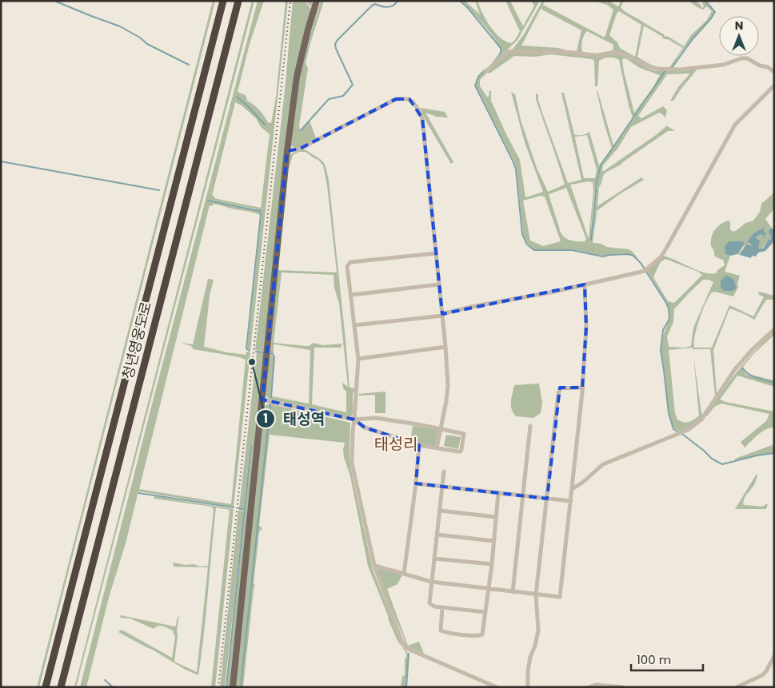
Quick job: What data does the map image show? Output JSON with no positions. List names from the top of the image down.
{
  "streets": {
    "highway": ["청년영웅도로"]
  },
  "districts": ["태성리"],
  "places": ["태성역"],
  "scale_bar": "100 m",
  "north": "top"
}
